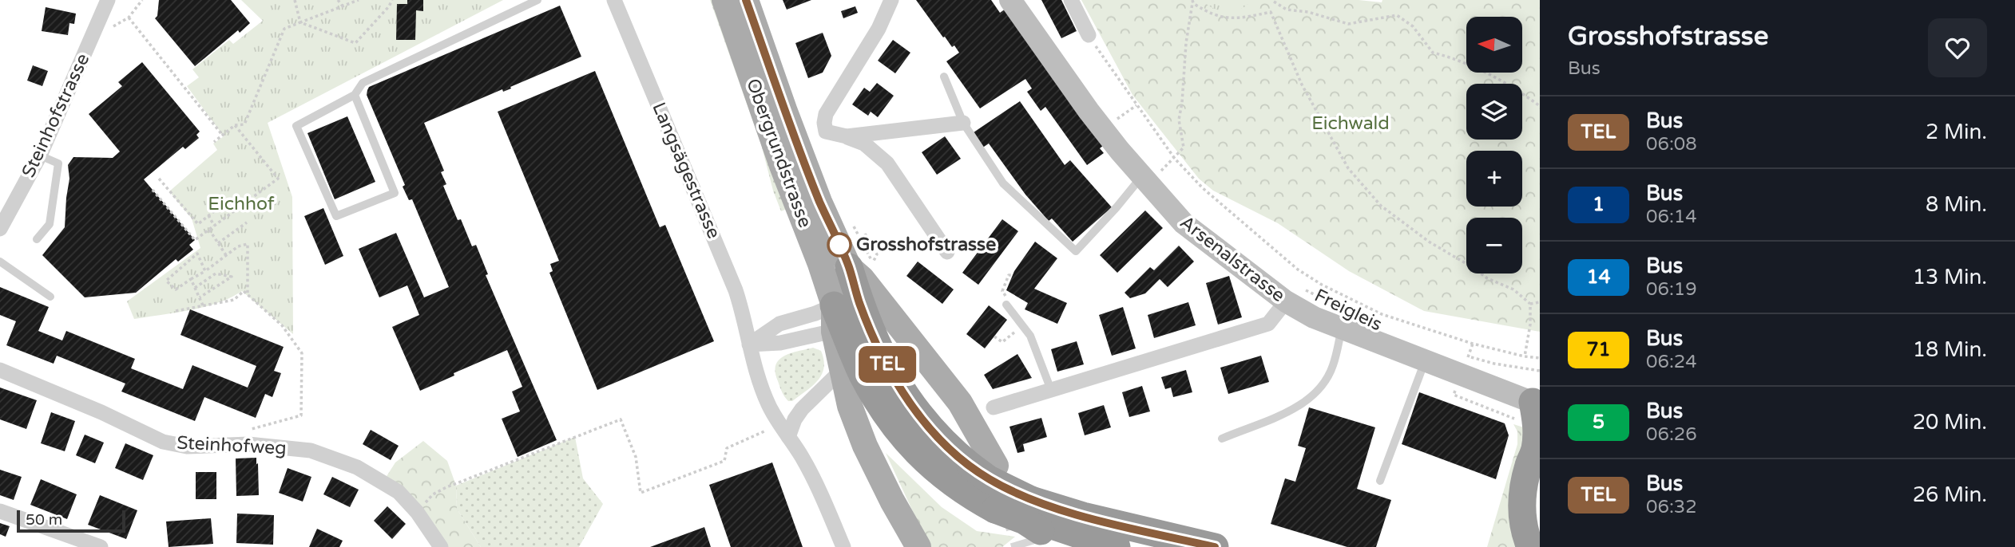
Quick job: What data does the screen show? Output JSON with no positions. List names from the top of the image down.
{
  "streets": {
    "main road": ["Obergrundstrasse"],
    "street": [
      "Steinhofstrasse",
      "Langsägestrasse",
      "Arsenalstrasse",
      "Steinhofweg"
    ],
    "path": ["Freigleis"]
  },
  "crossings": [
    ["Arsenalstrasse", "Freigleis"]
  ],
  "parks": ["Eichwald", "Eichhof"],
  "places": ["Grosshofstrasse"],
  "lines": ["bus line TEL"],
  "scale_bar": "50 m",
  "north": "left",
  "page": {
    "on_map": "TEL",
    "heading": ["Grosshofstrasse", "Bus"],
    "map_buttons": ["+", "−"],
    "list": [
      {
        "mark": "TEL",
        "name": "Bus",
        "note": "06:08",
        "value": "2 Min."
      },
      {
        "mark": "1",
        "name": "Bus",
        "note": "06:14",
        "value": "8 Min."
      },
      {
        "mark": "14",
        "name": "Bus",
        "note": "06:19",
        "value": "13 Min."
      },
      {
        "mark": "71",
        "name": "Bus",
        "note": "06:24",
        "value": "18 Min."
      },
      {
        "mark": "5",
        "name": "Bus",
        "note": "06:26",
        "value": "20 Min."
      },
      {
        "mark": "TEL",
        "name": "Bus",
        "note": "06:32",
        "value": "26 Min."
      }
    ],
    "scale": "50 m"
  }
}
